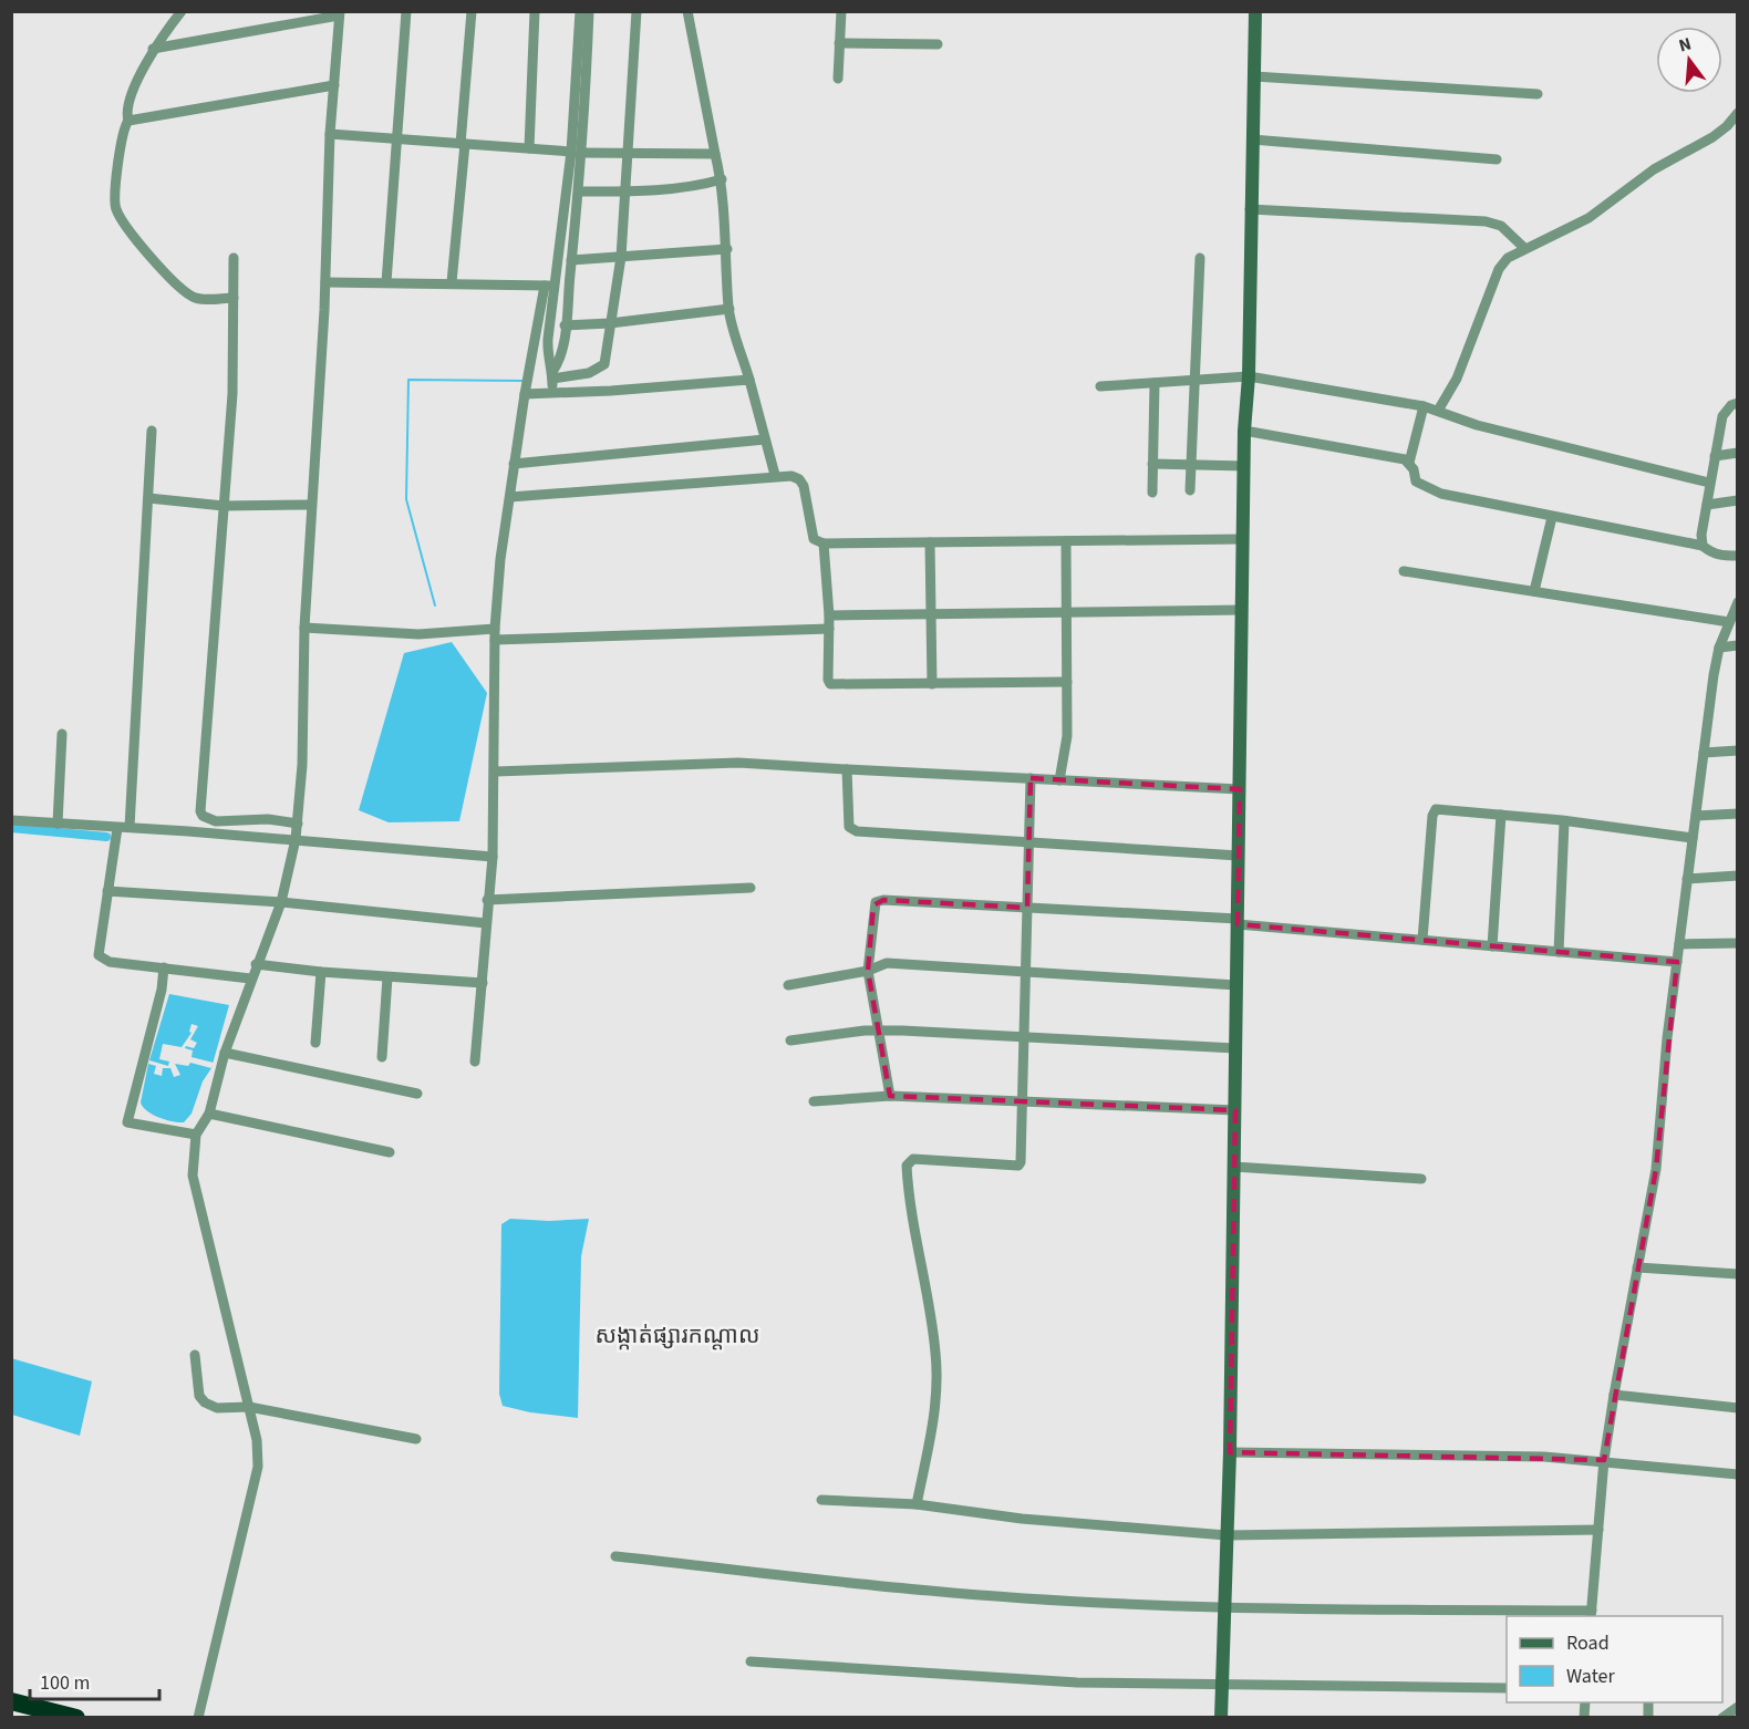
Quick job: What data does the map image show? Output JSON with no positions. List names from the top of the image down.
{
  "districts": ["សង្កាត់ផ្សារកណ្ដាល"],
  "legend": ["Road", "Water"],
  "scale_bar": "100 m",
  "north": "top"
}
